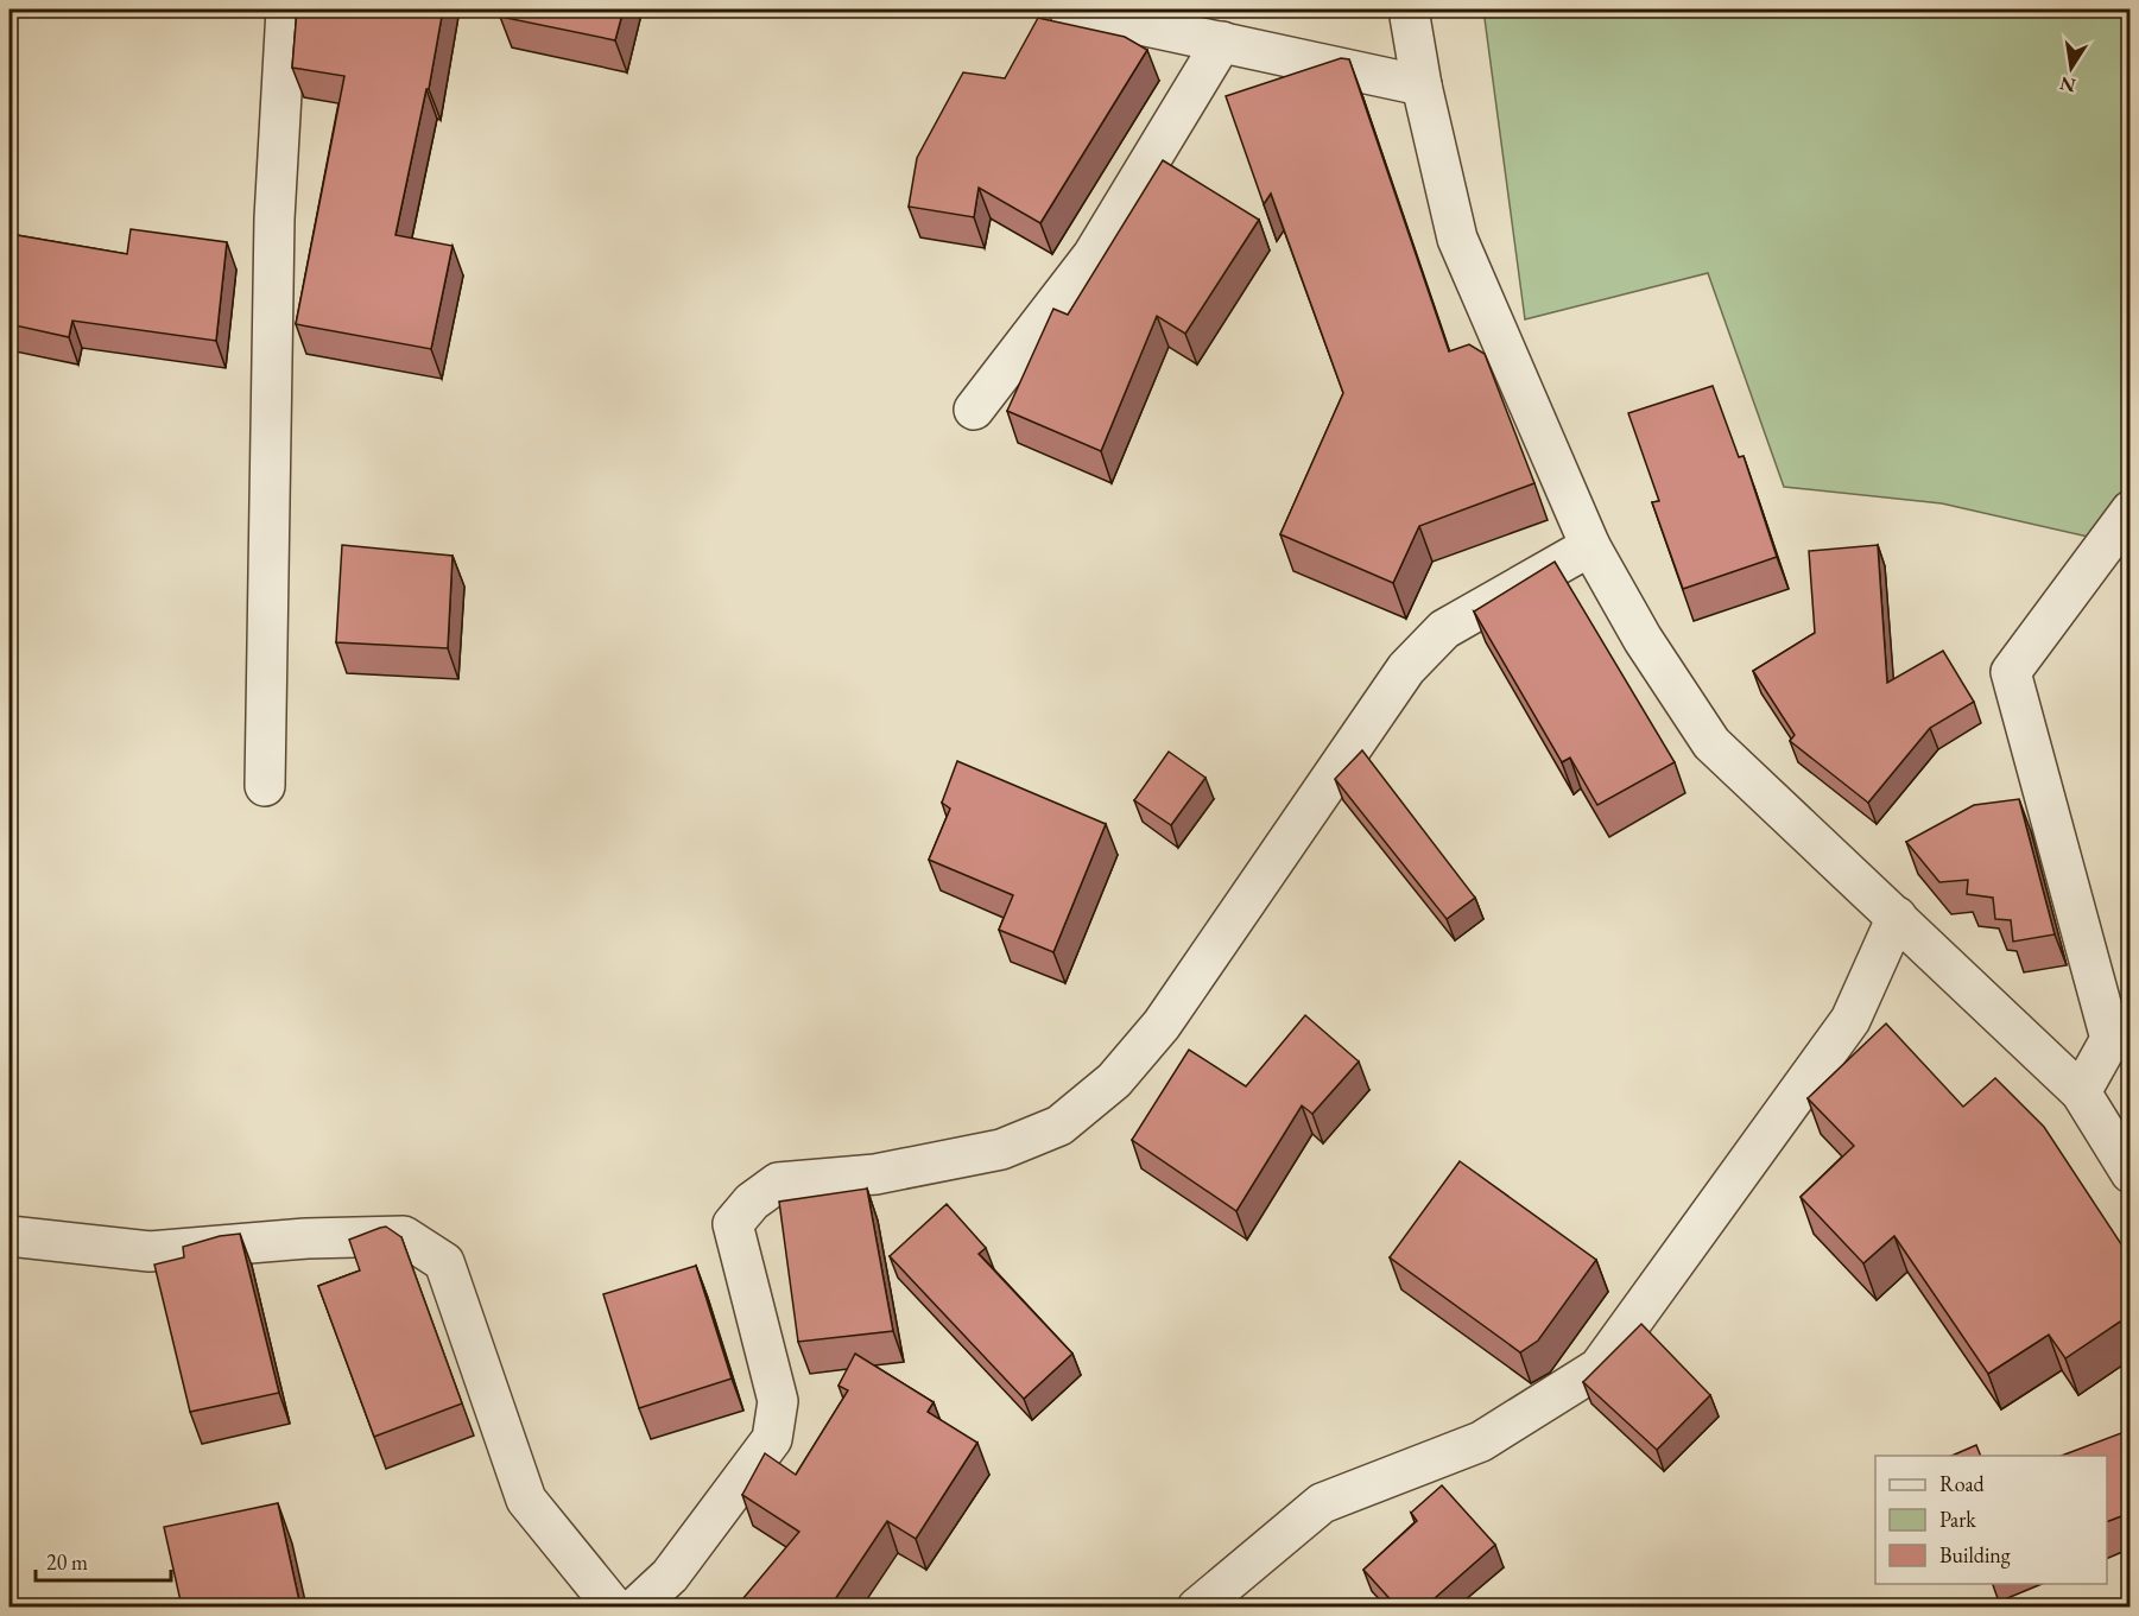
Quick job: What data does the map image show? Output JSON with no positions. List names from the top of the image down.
{
  "legend": ["Road", "Park", "Building"],
  "scale_bar": "20 m",
  "north": "bottom"
}
